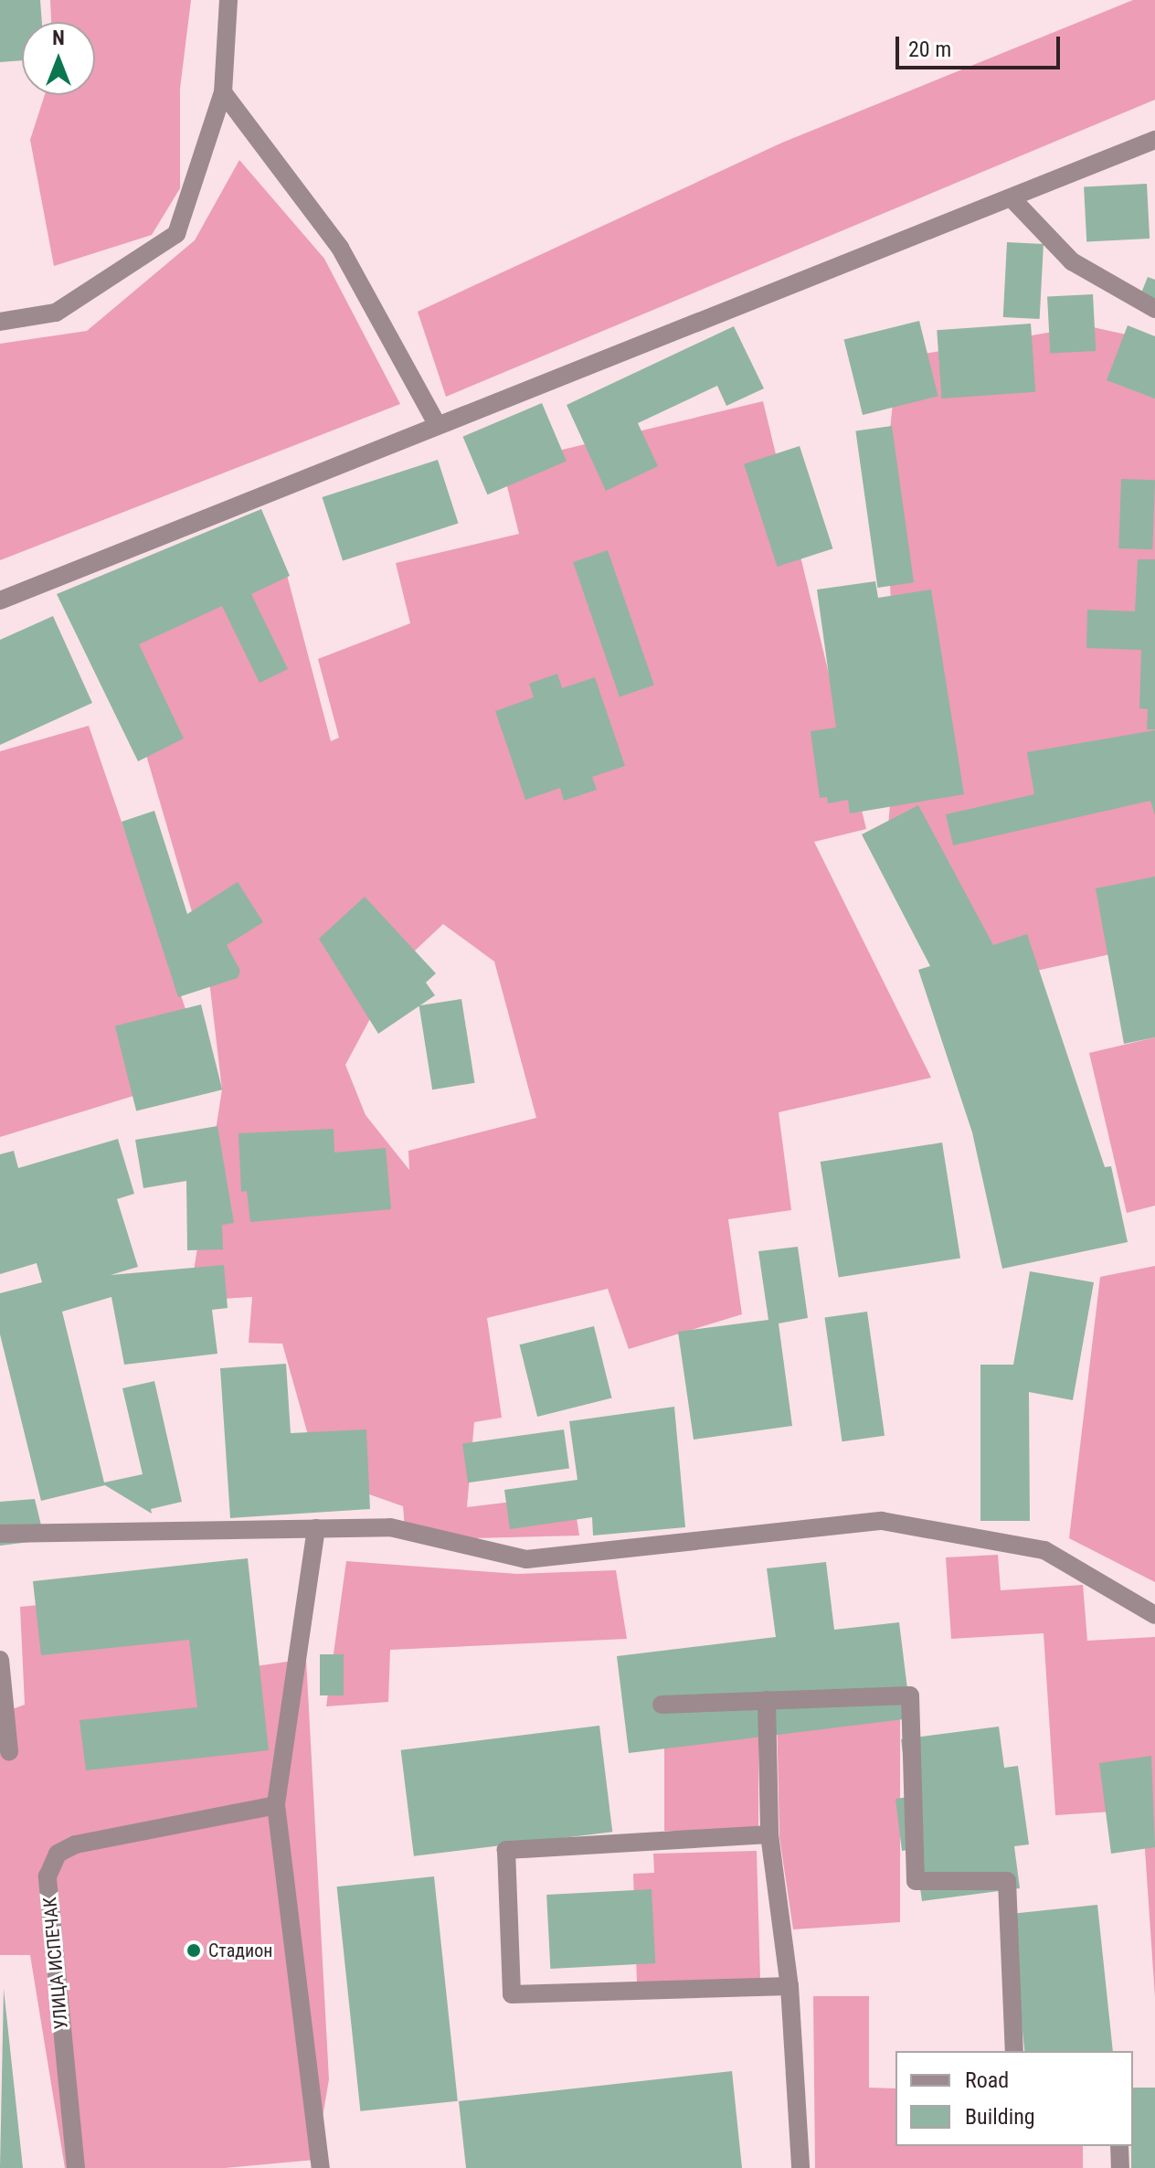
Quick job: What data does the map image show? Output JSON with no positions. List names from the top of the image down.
{
  "streets": {
    "street": ["УЛИЦА ИСПЕЧАК"]
  },
  "places": ["Стадион"],
  "legend": ["Road", "Building"],
  "scale_bar": "20 m",
  "north": "top"
}
